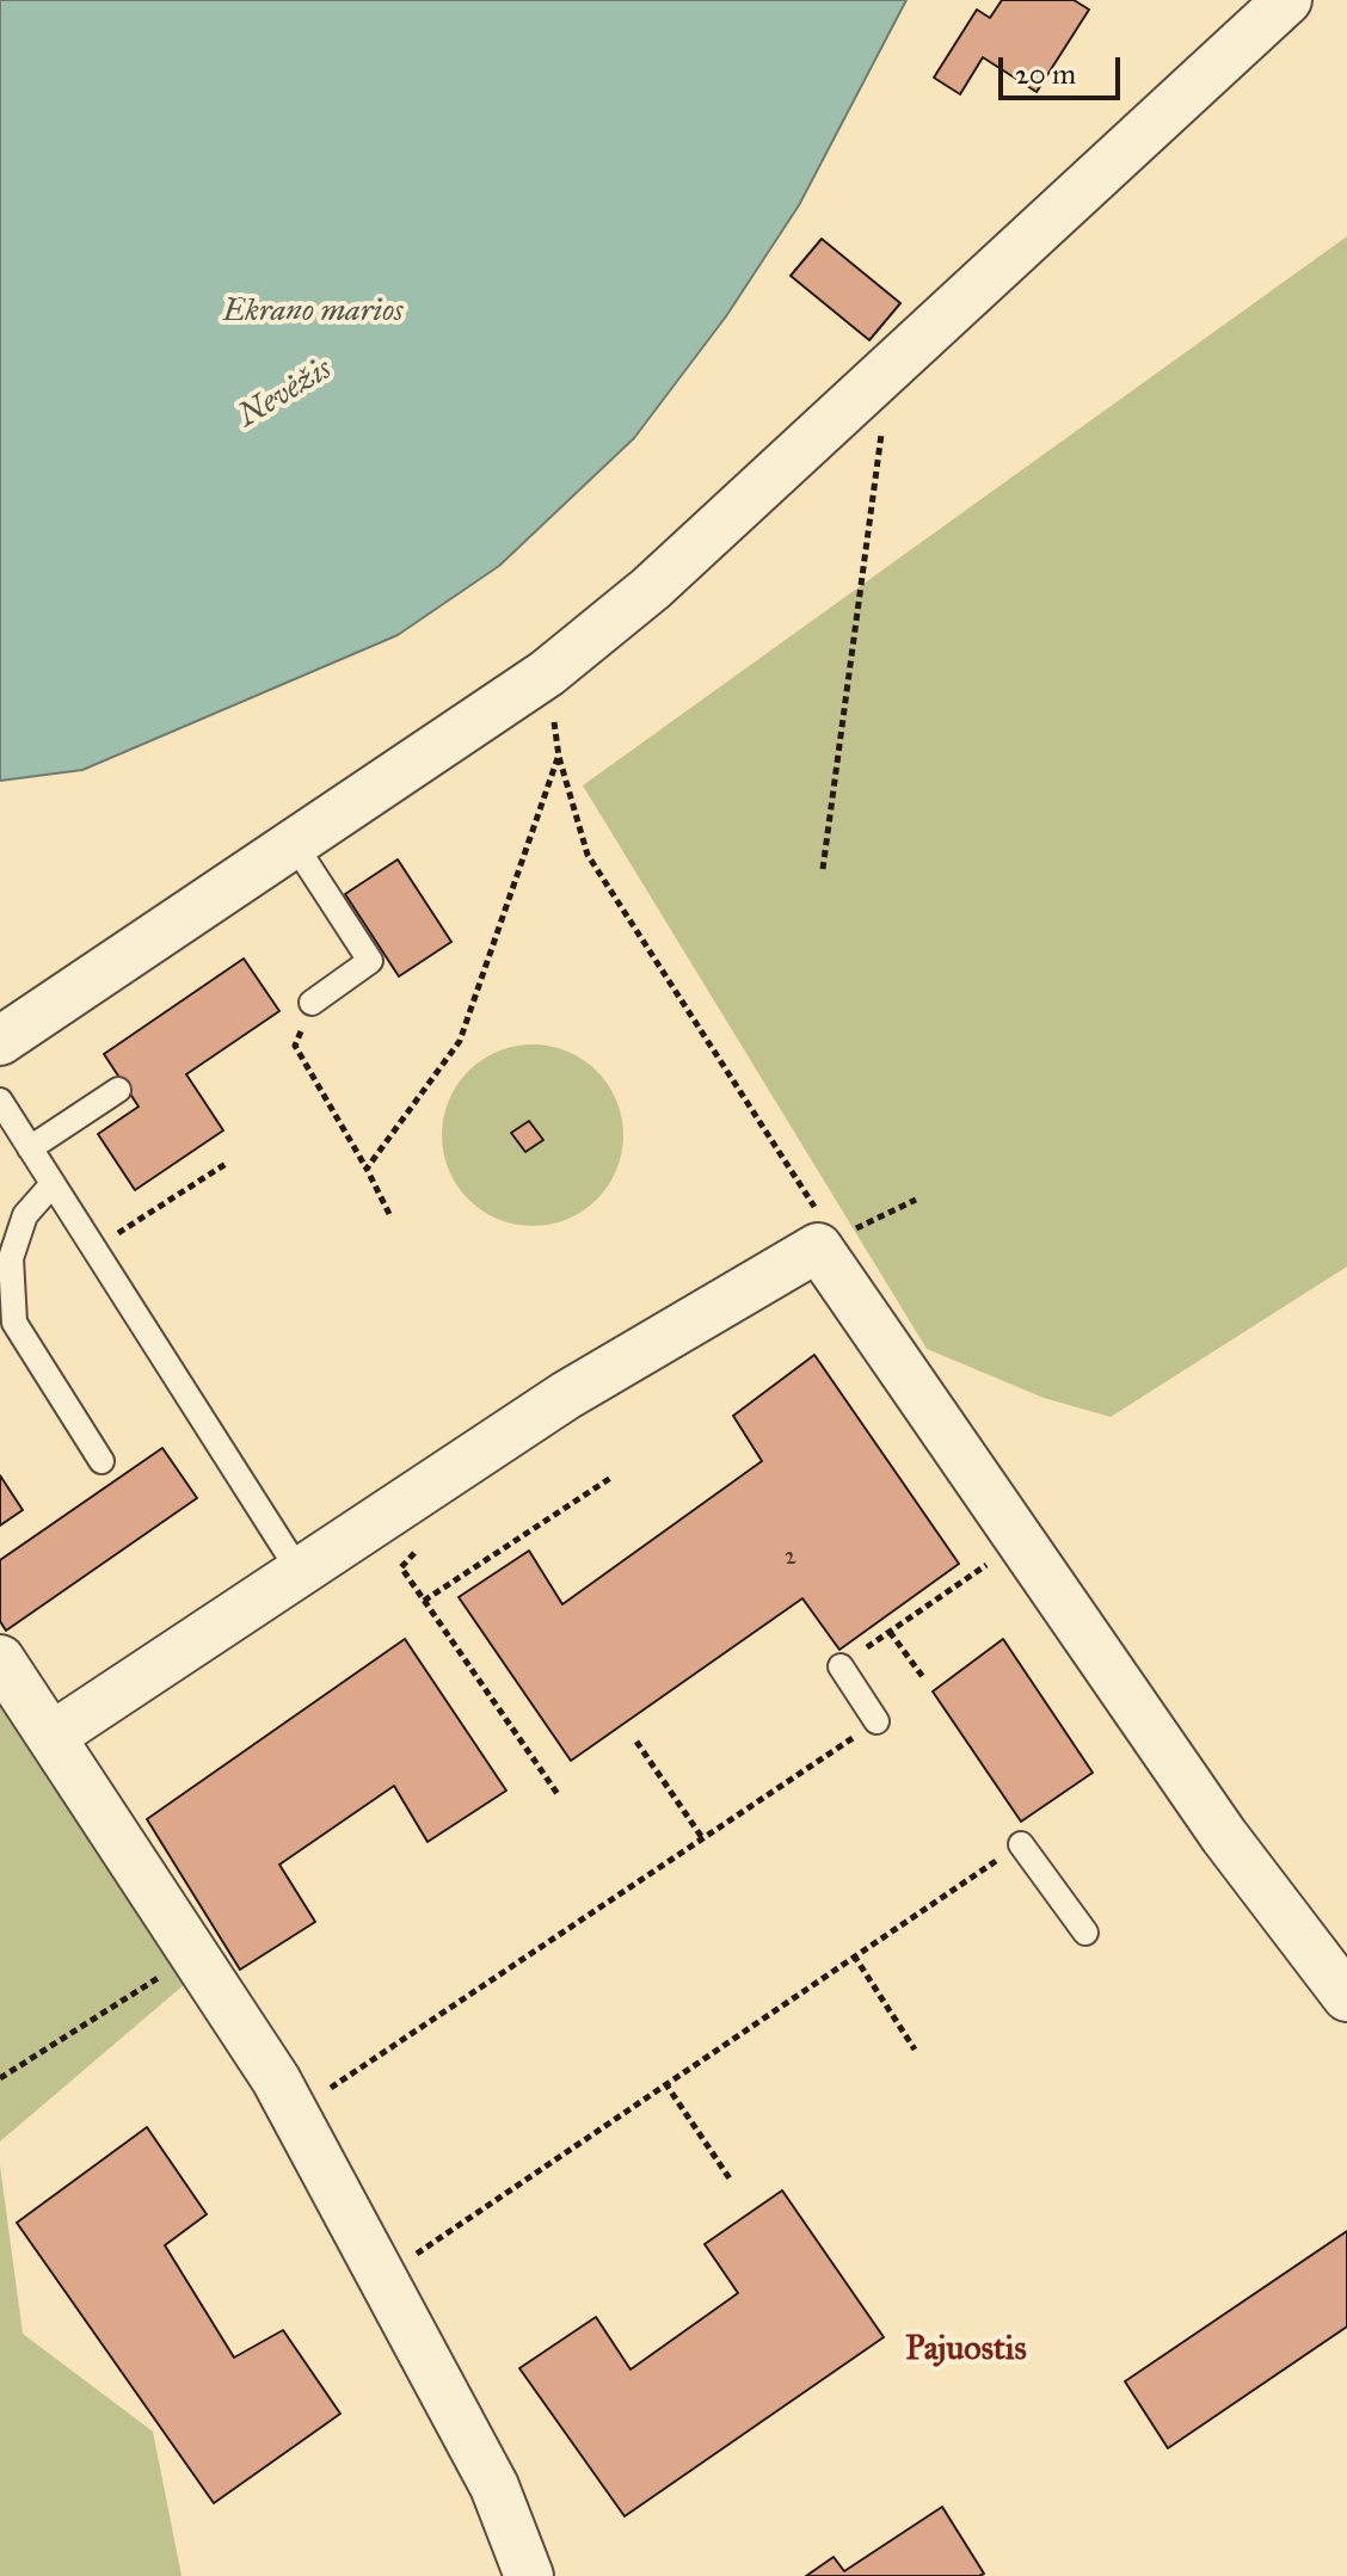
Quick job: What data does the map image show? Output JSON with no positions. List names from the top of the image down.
{
  "districts": ["Pajuostis"],
  "water": ["Ekrano marios", "Nevėžis"],
  "house_numbers": ["2"],
  "scale_bar": "20 m"
}
